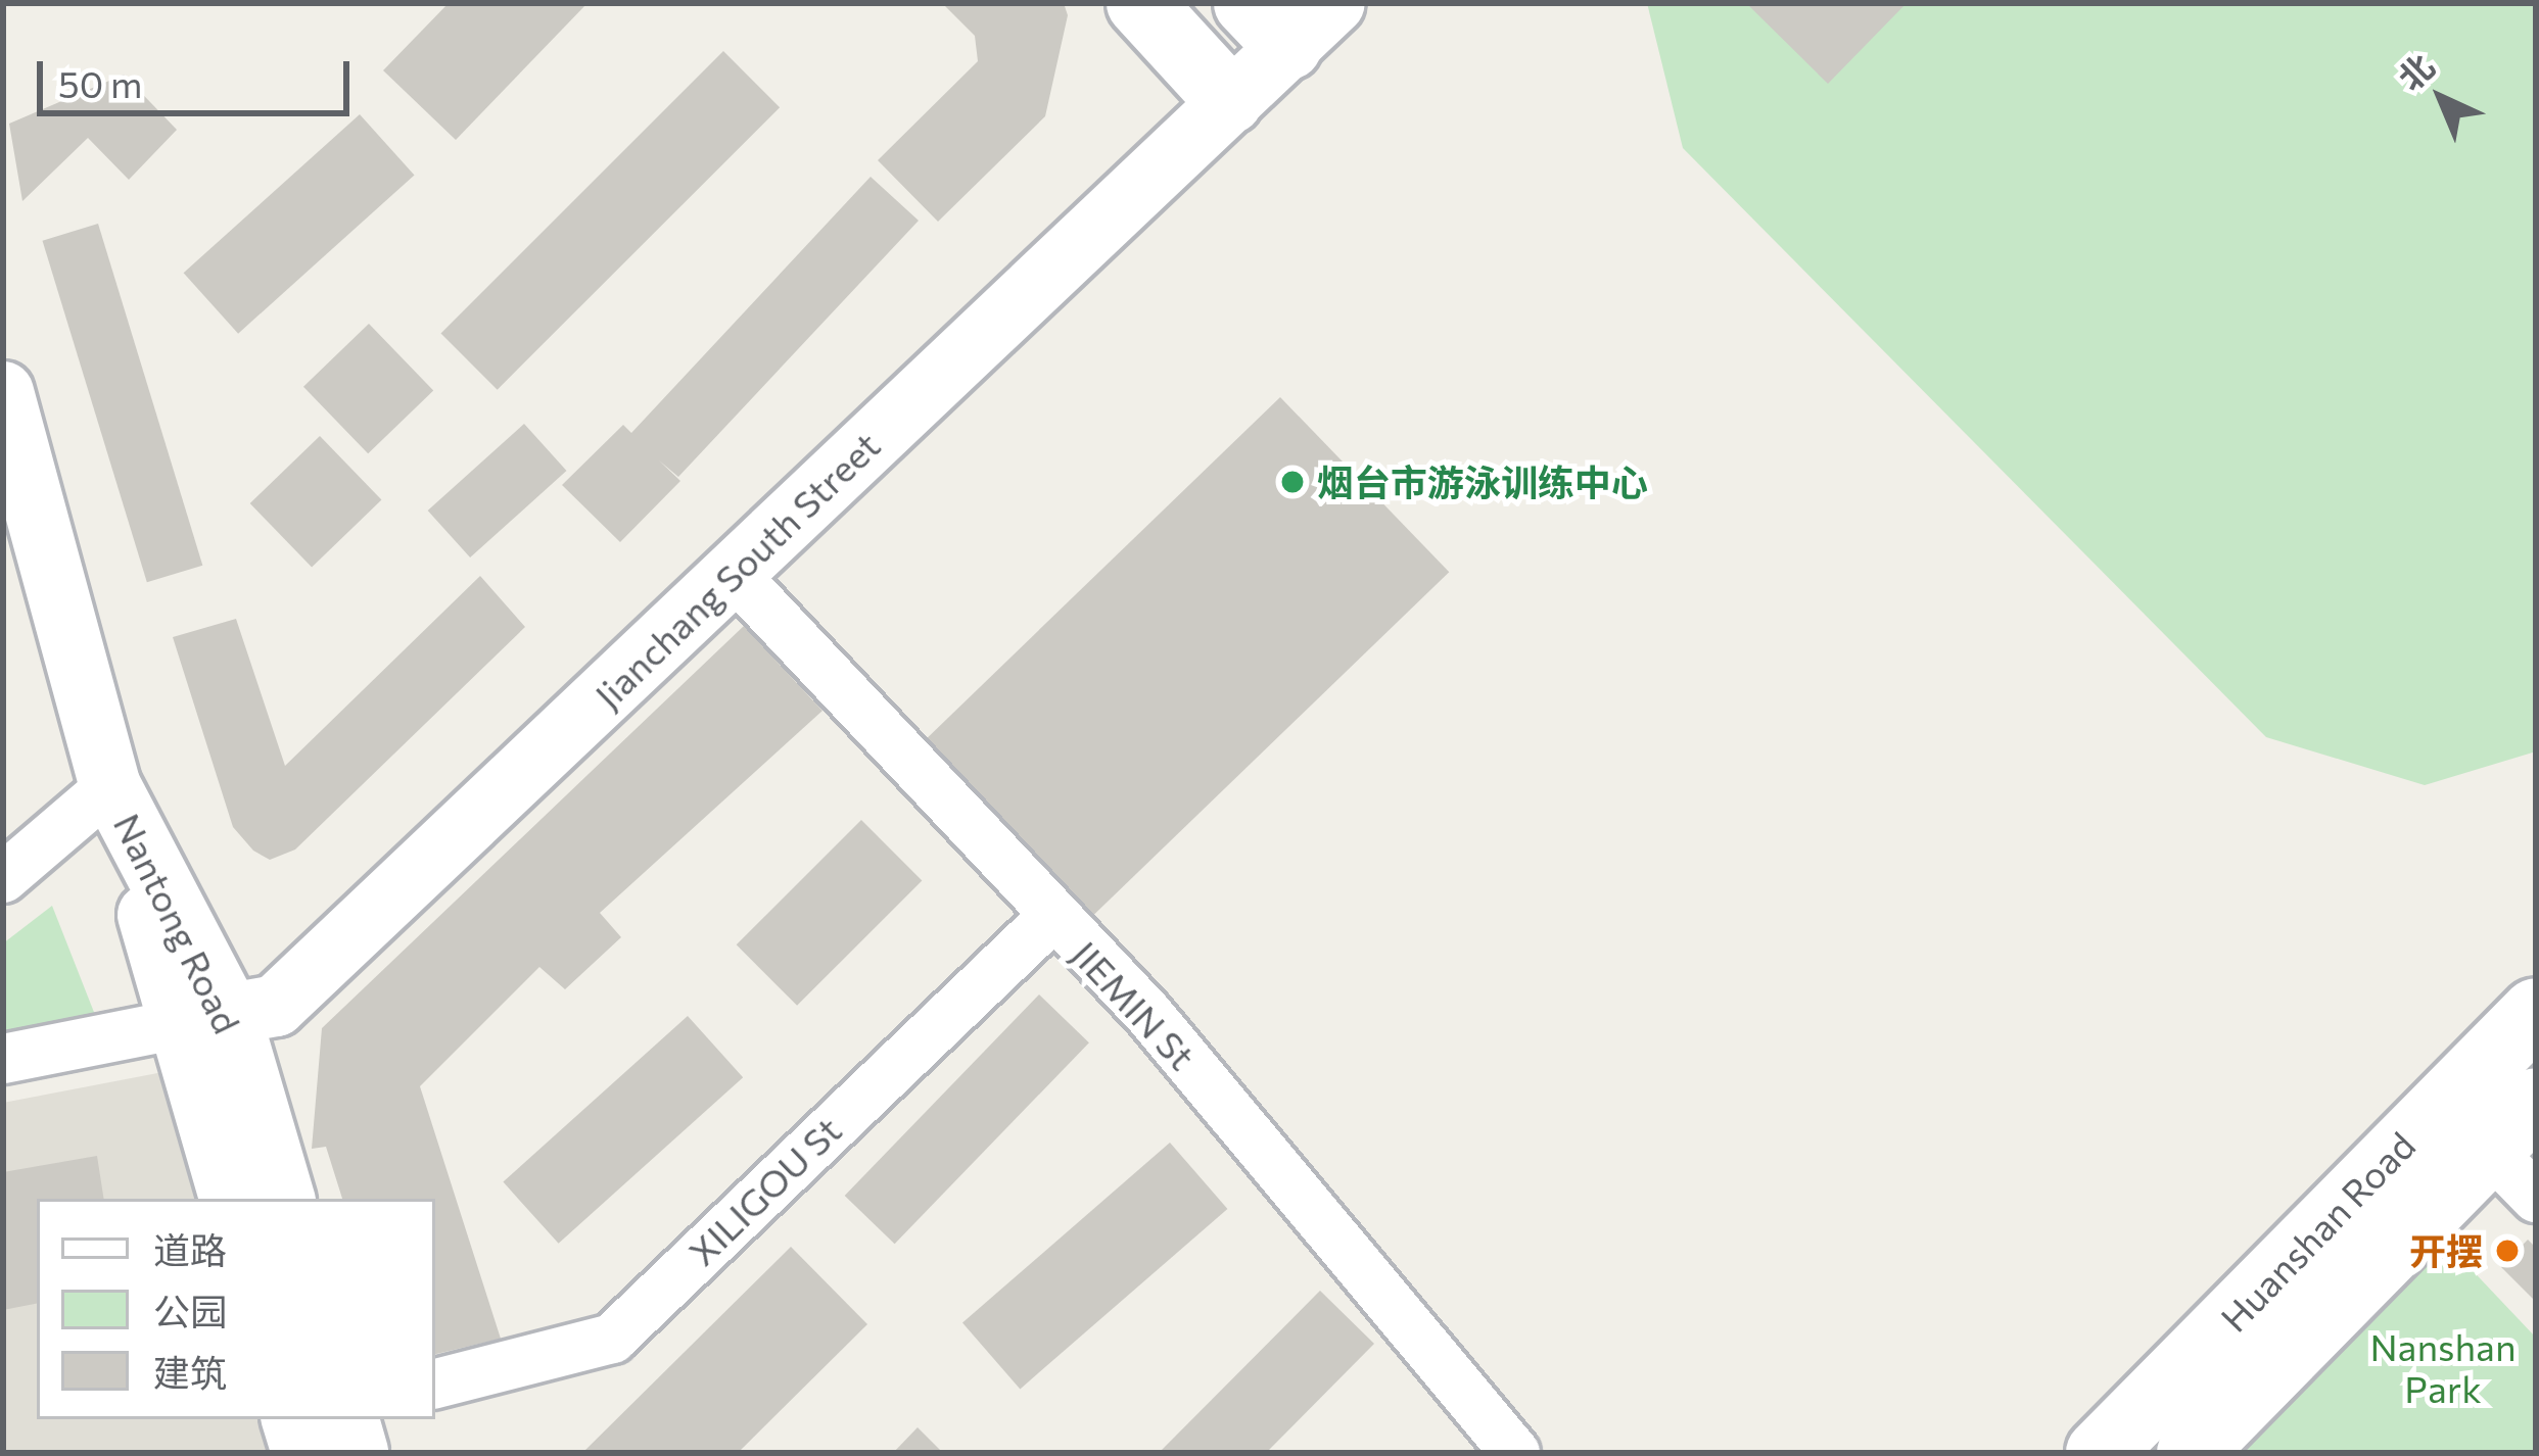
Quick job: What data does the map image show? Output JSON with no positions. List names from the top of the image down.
{
  "streets": {
    "main road": ["Huanshan Road"],
    "street": [
      "Jianchang South Street",
      "Nantong Road",
      "JIEMIN St",
      "XILIGOU St"
    ]
  },
  "crossings": [
    ["Jianchang South Street", "Nantong Road"],
    ["Jianchang South Street", "JIEMIN St"],
    ["JIEMIN St", "XILIGOU St"]
  ],
  "parks": ["Nanshan Park"],
  "places": ["烟台市游泳训练中心", "开摆"],
  "legend": ["道路", "公园", "建筑"],
  "scale_bar": "50 m",
  "north": "top left"
}
